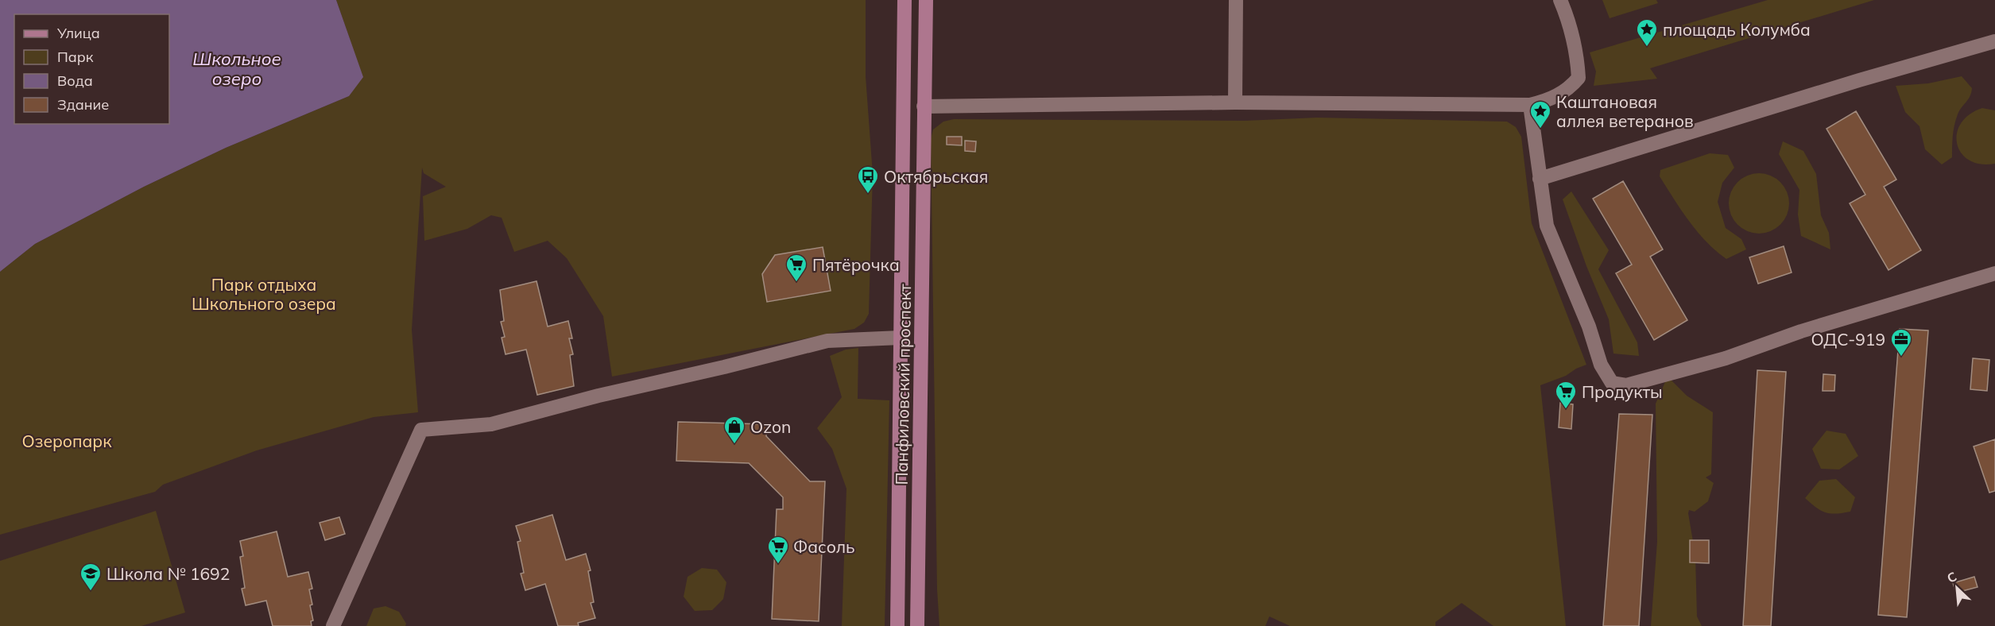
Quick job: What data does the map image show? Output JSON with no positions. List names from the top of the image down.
{
  "streets": {
    "main road": ["Панфиловский проспект"]
  },
  "water": ["Школьное озеро"],
  "parks": ["Парк отдыха Школьного озера", "Озеропарк"],
  "places": {
    "place": ["площадь Колумба", "Каштановая аллея ветеранов"],
    "bus stop": ["Октябрьская"],
    "supermarket": ["Пятёрочка", "Продукты", "Фасоль"],
    "office": ["ОДС-919"],
    "shop": ["Ozon"],
    "school or university": ["Школа № 1692"]
  },
  "legend": [
    "Улица",
    "Парк",
    "Вода",
    "Здание"
  ],
  "north": "top left"
}
